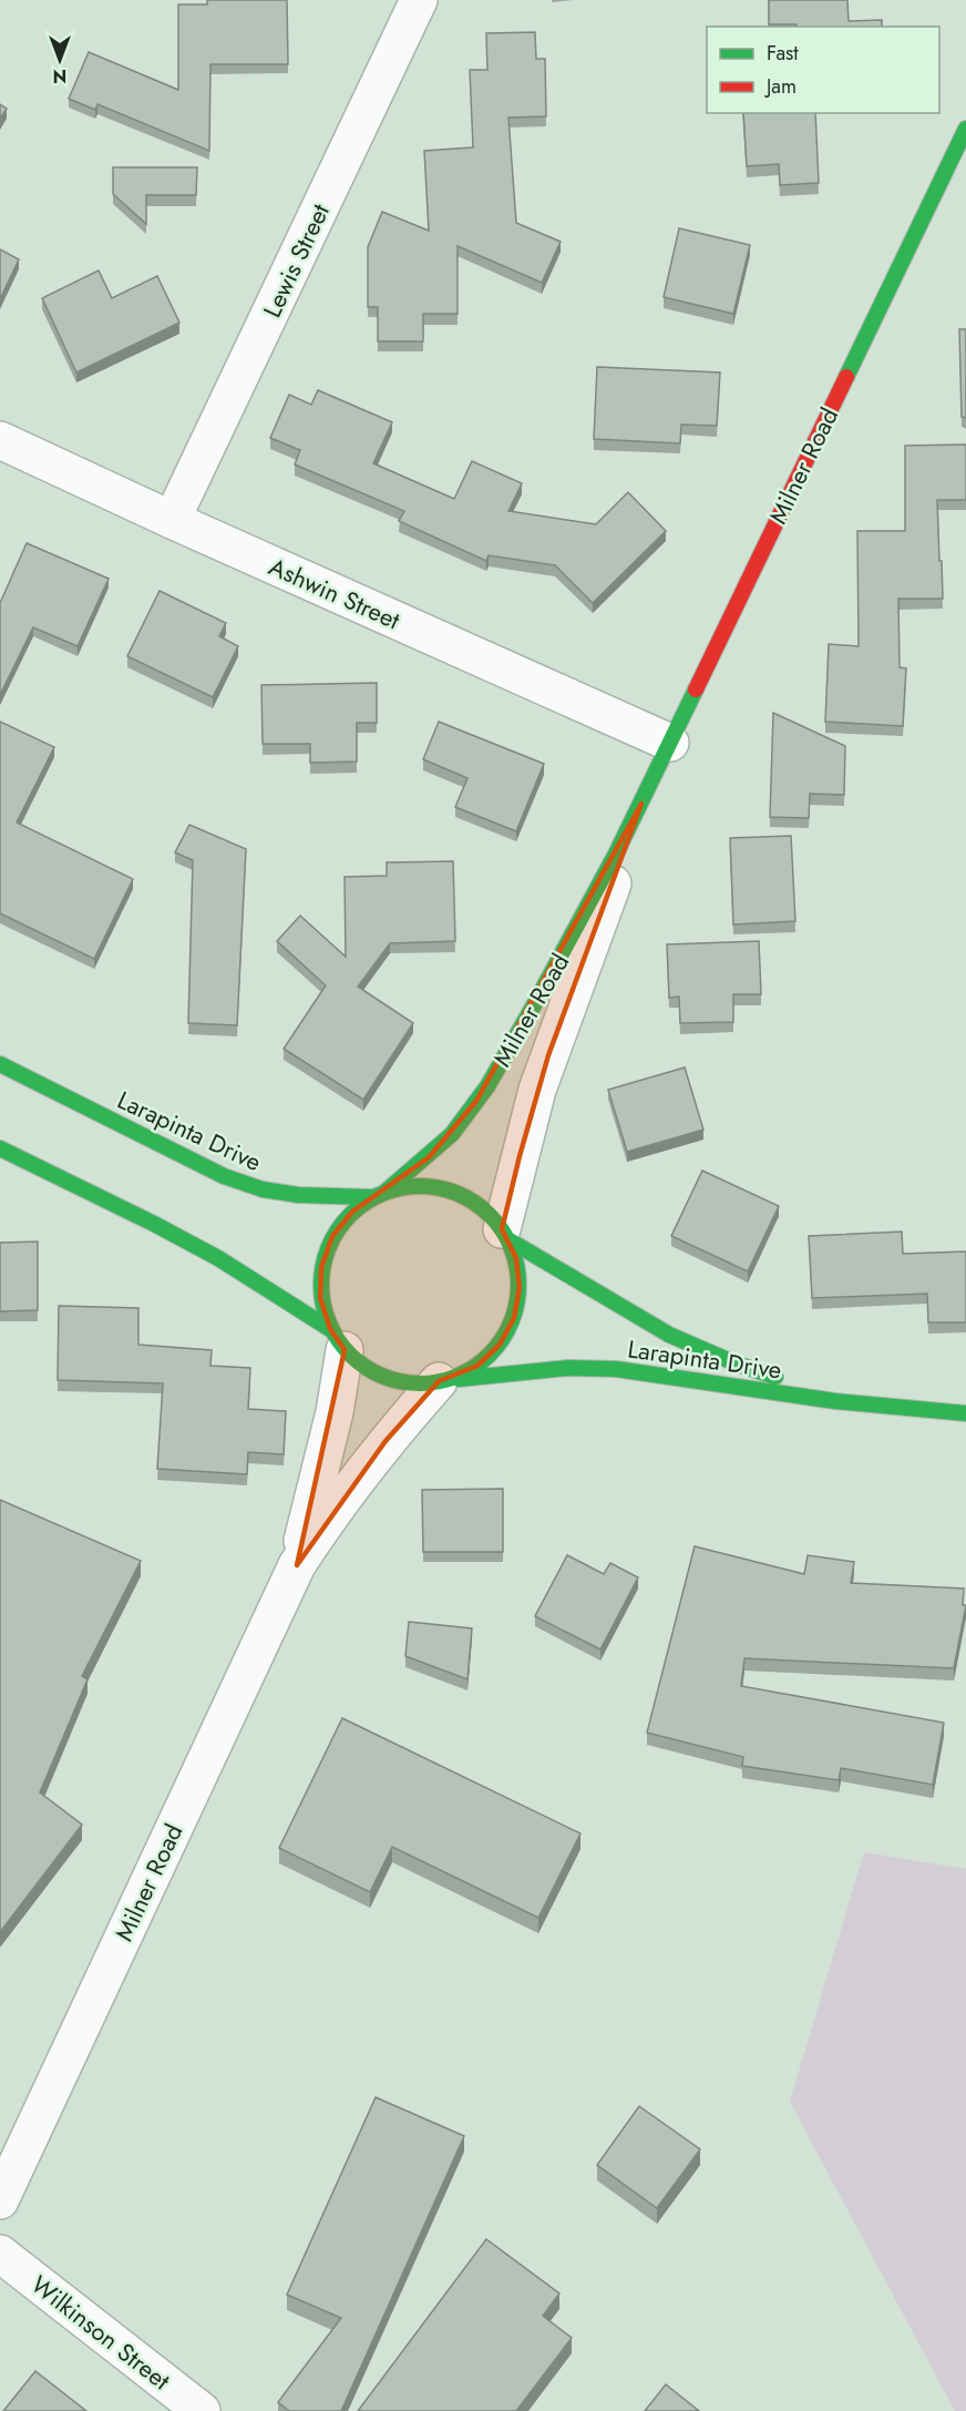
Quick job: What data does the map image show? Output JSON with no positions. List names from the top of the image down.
{
  "streets": {
    "main road": ["Milner Road", "Larapinta Drive"],
    "street": ["Lewis Street", "Ashwin Street", "Wilkinson Street"]
  },
  "crossings": [
    ["Lewis Street", "Ashwin Street"],
    ["Milner Road", "Ashwin Street"],
    ["Milner Road", "Larapinta Drive"]
  ],
  "legend": ["Fast", "Jam"],
  "north": "bottom"
}
